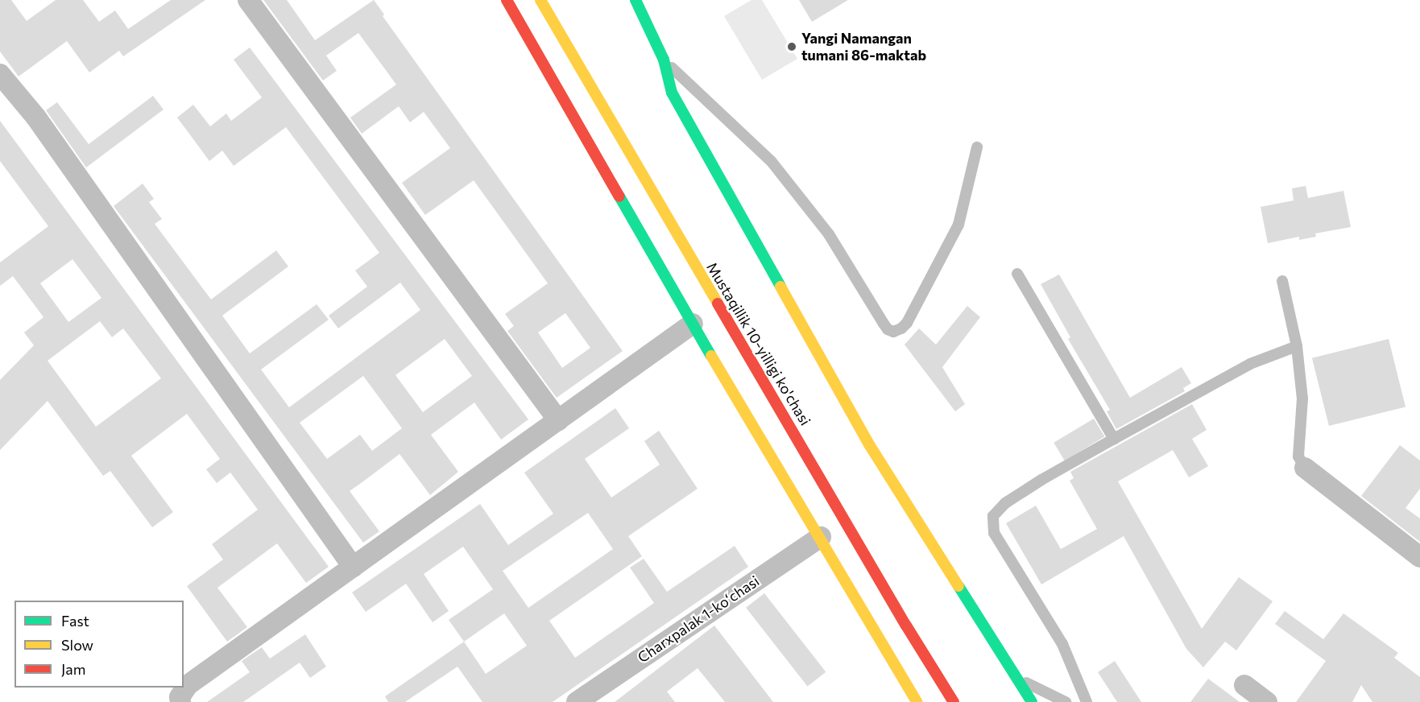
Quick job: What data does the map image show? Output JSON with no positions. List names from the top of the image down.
{
  "streets": {
    "main road": ["Mustaqillik 10-yilligi ko'chasi"],
    "street": ["Charxpalak 1-koʻchasi"]
  },
  "places": ["Yangi Namangan tumani 86-maktab"],
  "legend": ["Fast", "Slow", "Jam"]
}
